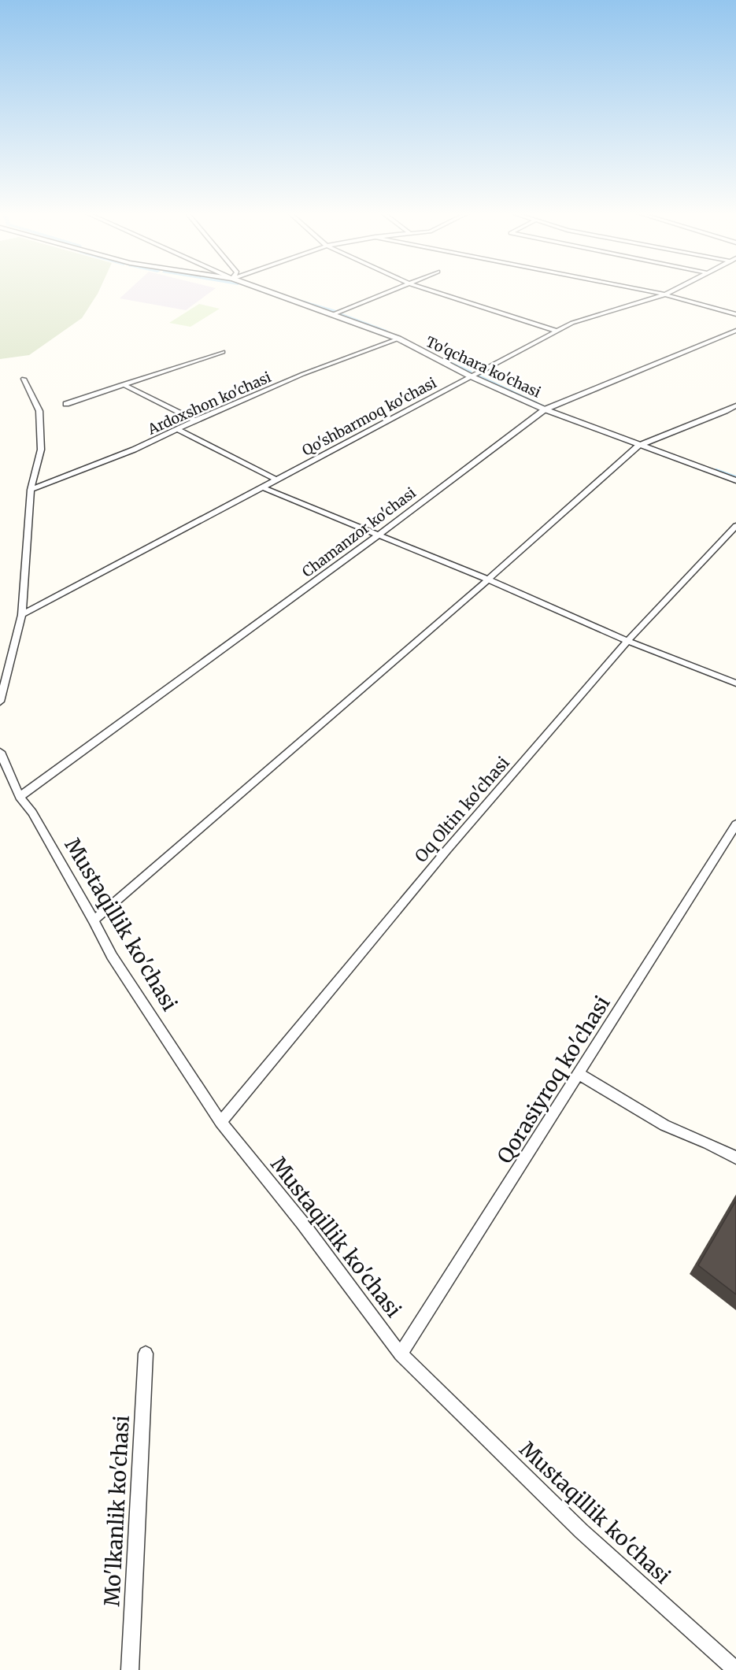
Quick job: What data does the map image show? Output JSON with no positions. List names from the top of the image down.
{
  "streets": {
    "street": [
      "To'qchara ko'chasi",
      "Ardoxshon ko'chasi",
      "Qo'shbarmoq ko'chasi",
      "Chamanzor ko'chasi",
      "Oq Oltin ko'chasi",
      "Mustaqillik ko'chasi",
      "Qorasiyroq ko'chasi",
      "Mo'lkanlik ko'chasi"
    ]
  },
  "crossings": [
    ["To'qchara ko'chasi", "Ardoxshon ko'chasi"],
    ["To'qchara ko'chasi", "Qo'shbarmoq ko'chasi"],
    ["To'qchara ko'chasi", "Chamanzor ko'chasi"],
    ["Chamanzor ko'chasi", "Mustaqillik ko'chasi"],
    ["Oq Oltin ko'chasi", "Mustaqillik ko'chasi"],
    ["Mustaqillik ko'chasi", "Qorasiyroq ko'chasi"]
  ]
}
